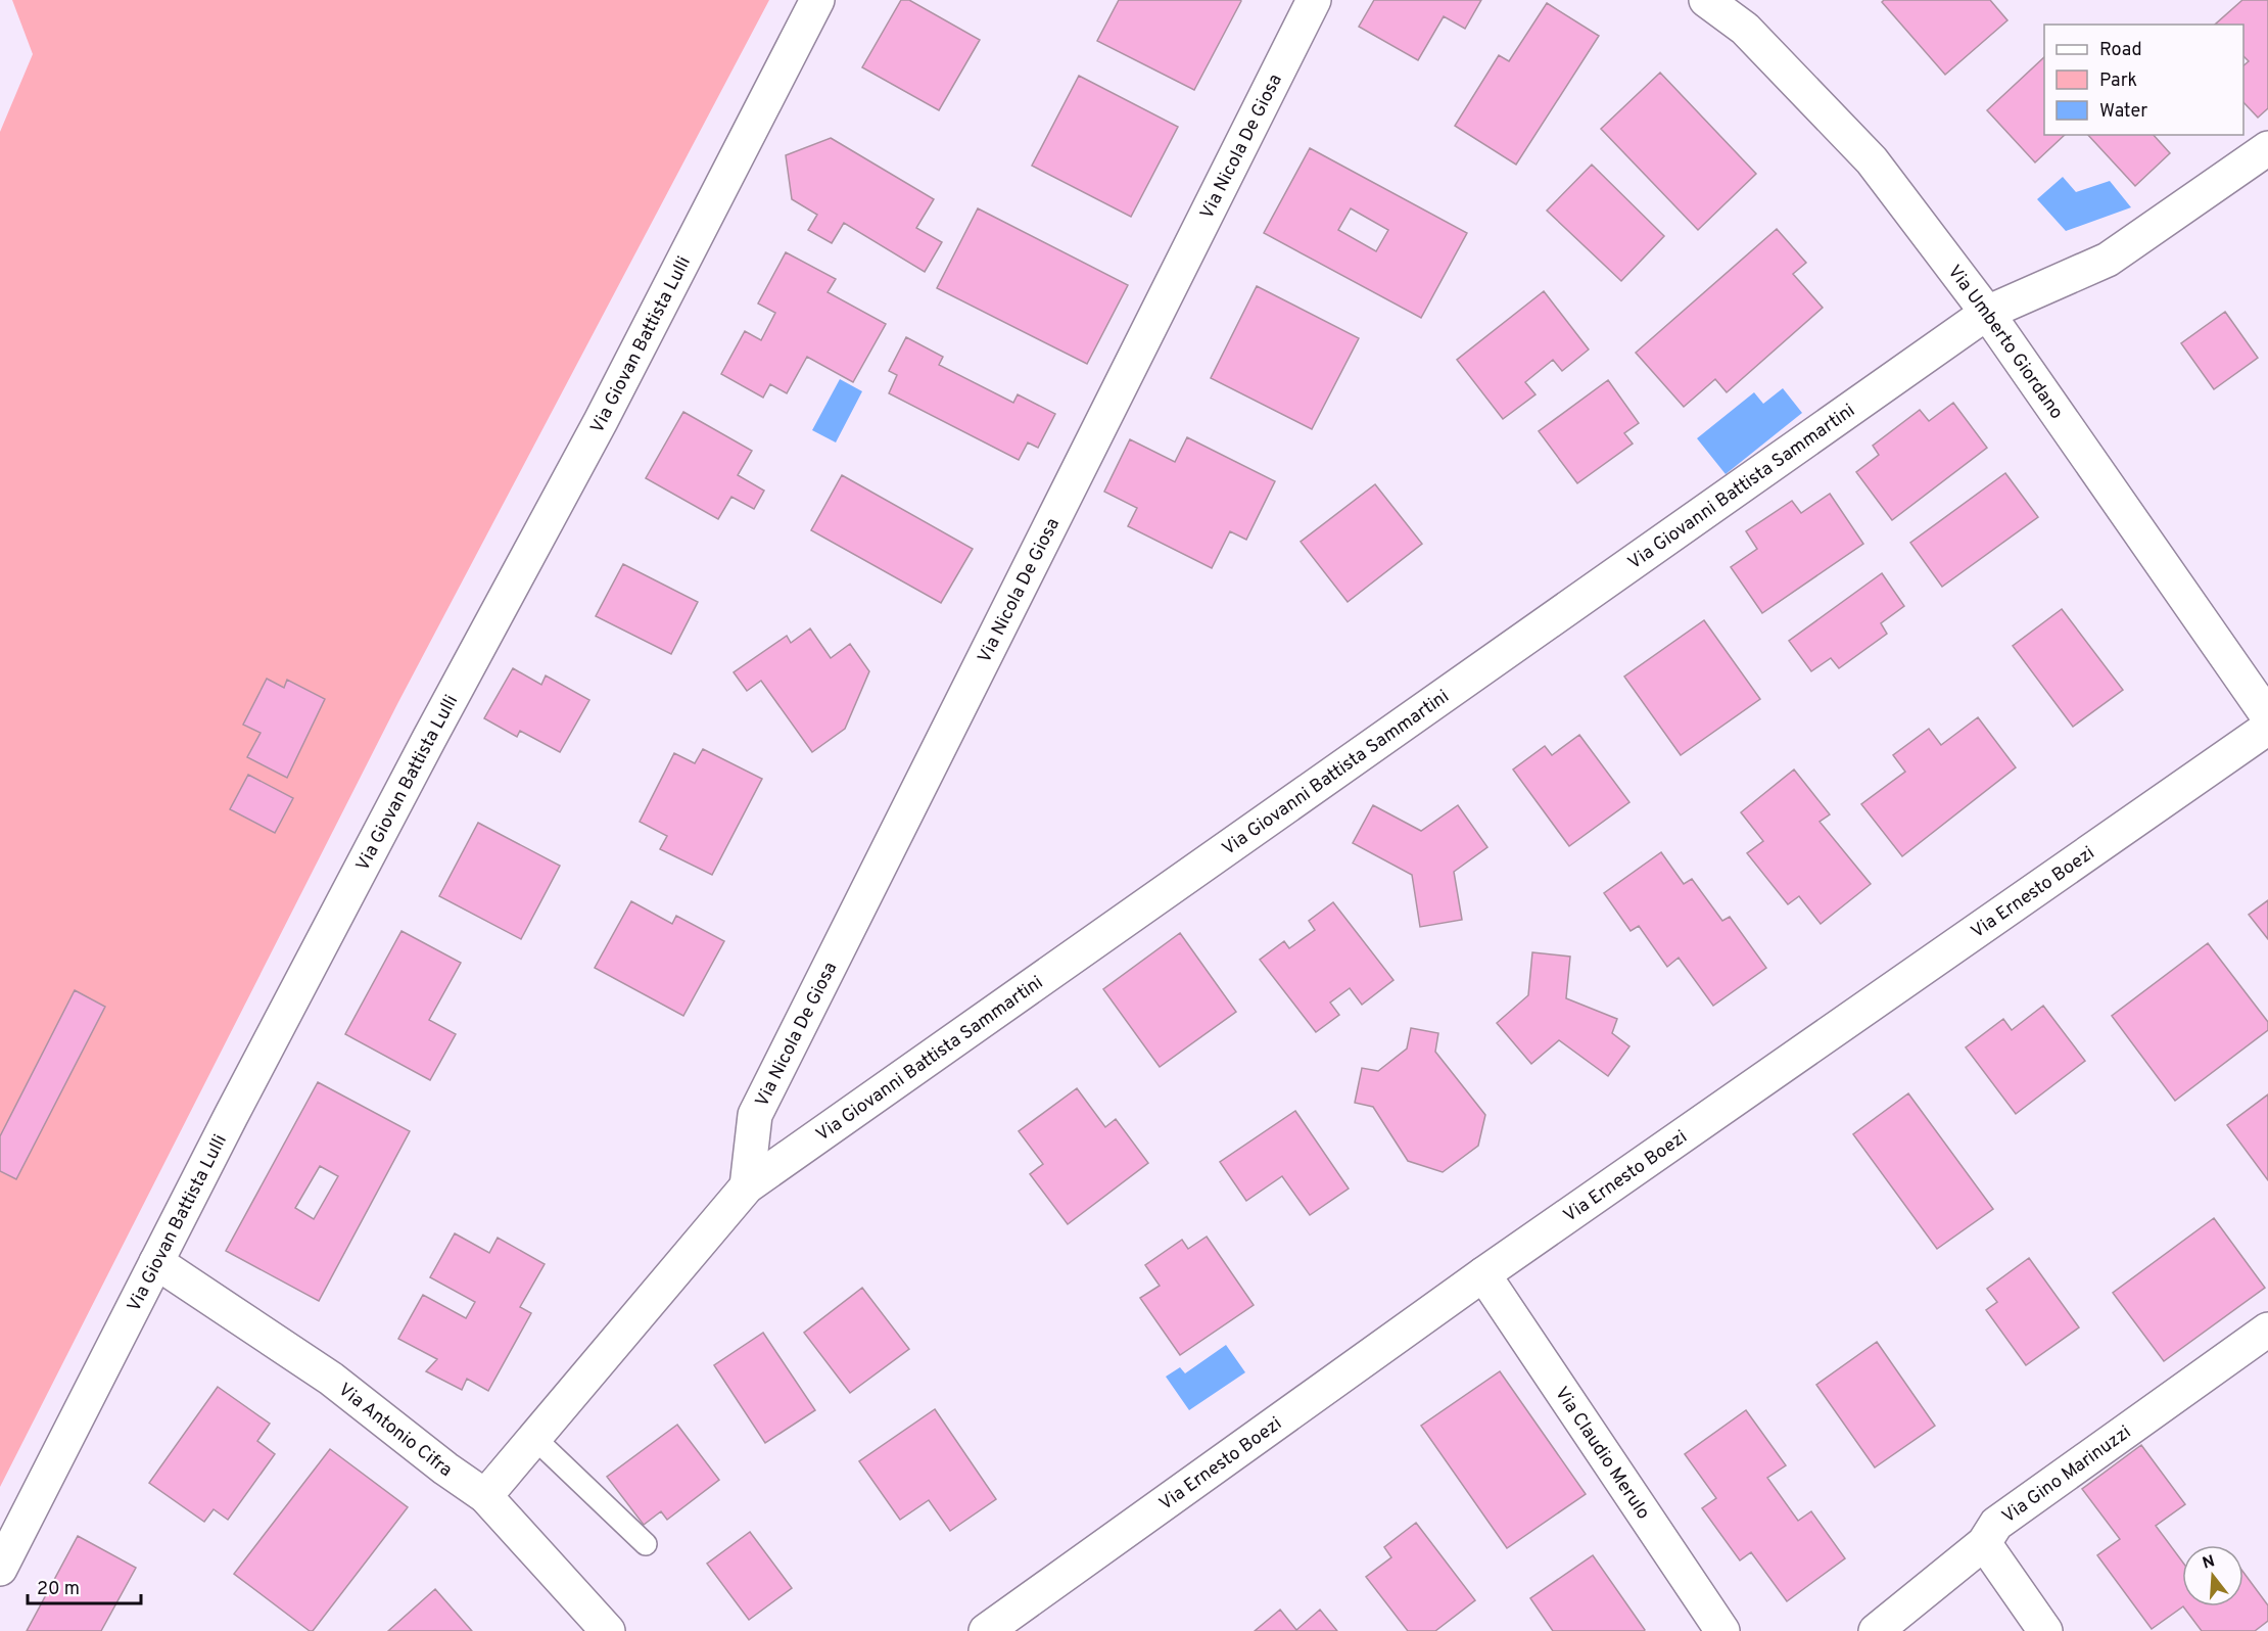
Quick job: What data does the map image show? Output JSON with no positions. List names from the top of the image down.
{
  "streets": {
    "street": [
      "Via Nicola De Giosa",
      "Via Umberto Giordano",
      "Via Giovan Battista Lulli",
      "Via Giovanni Battista Sammartini",
      "Via Ernesto Boezi",
      "Via Antonio Cifra",
      "Via Claudio Merulo",
      "Via Gino Marinuzzi"
    ]
  },
  "crossings": [
    ["Via Nicola De Giosa", "Via Giovanni Battista Sammartini"],
    ["Via Umberto Giordano", "Via Giovanni Battista Sammartini"],
    ["Via Giovan Battista Lulli", "Via Antonio Cifra"],
    ["Via Giovanni Battista Sammartini", "Via Antonio Cifra"],
    ["Via Ernesto Boezi", "Via Claudio Merulo"]
  ],
  "legend": ["Road", "Park", "Water"],
  "scale_bar": "20 m",
  "north": "top"
}
